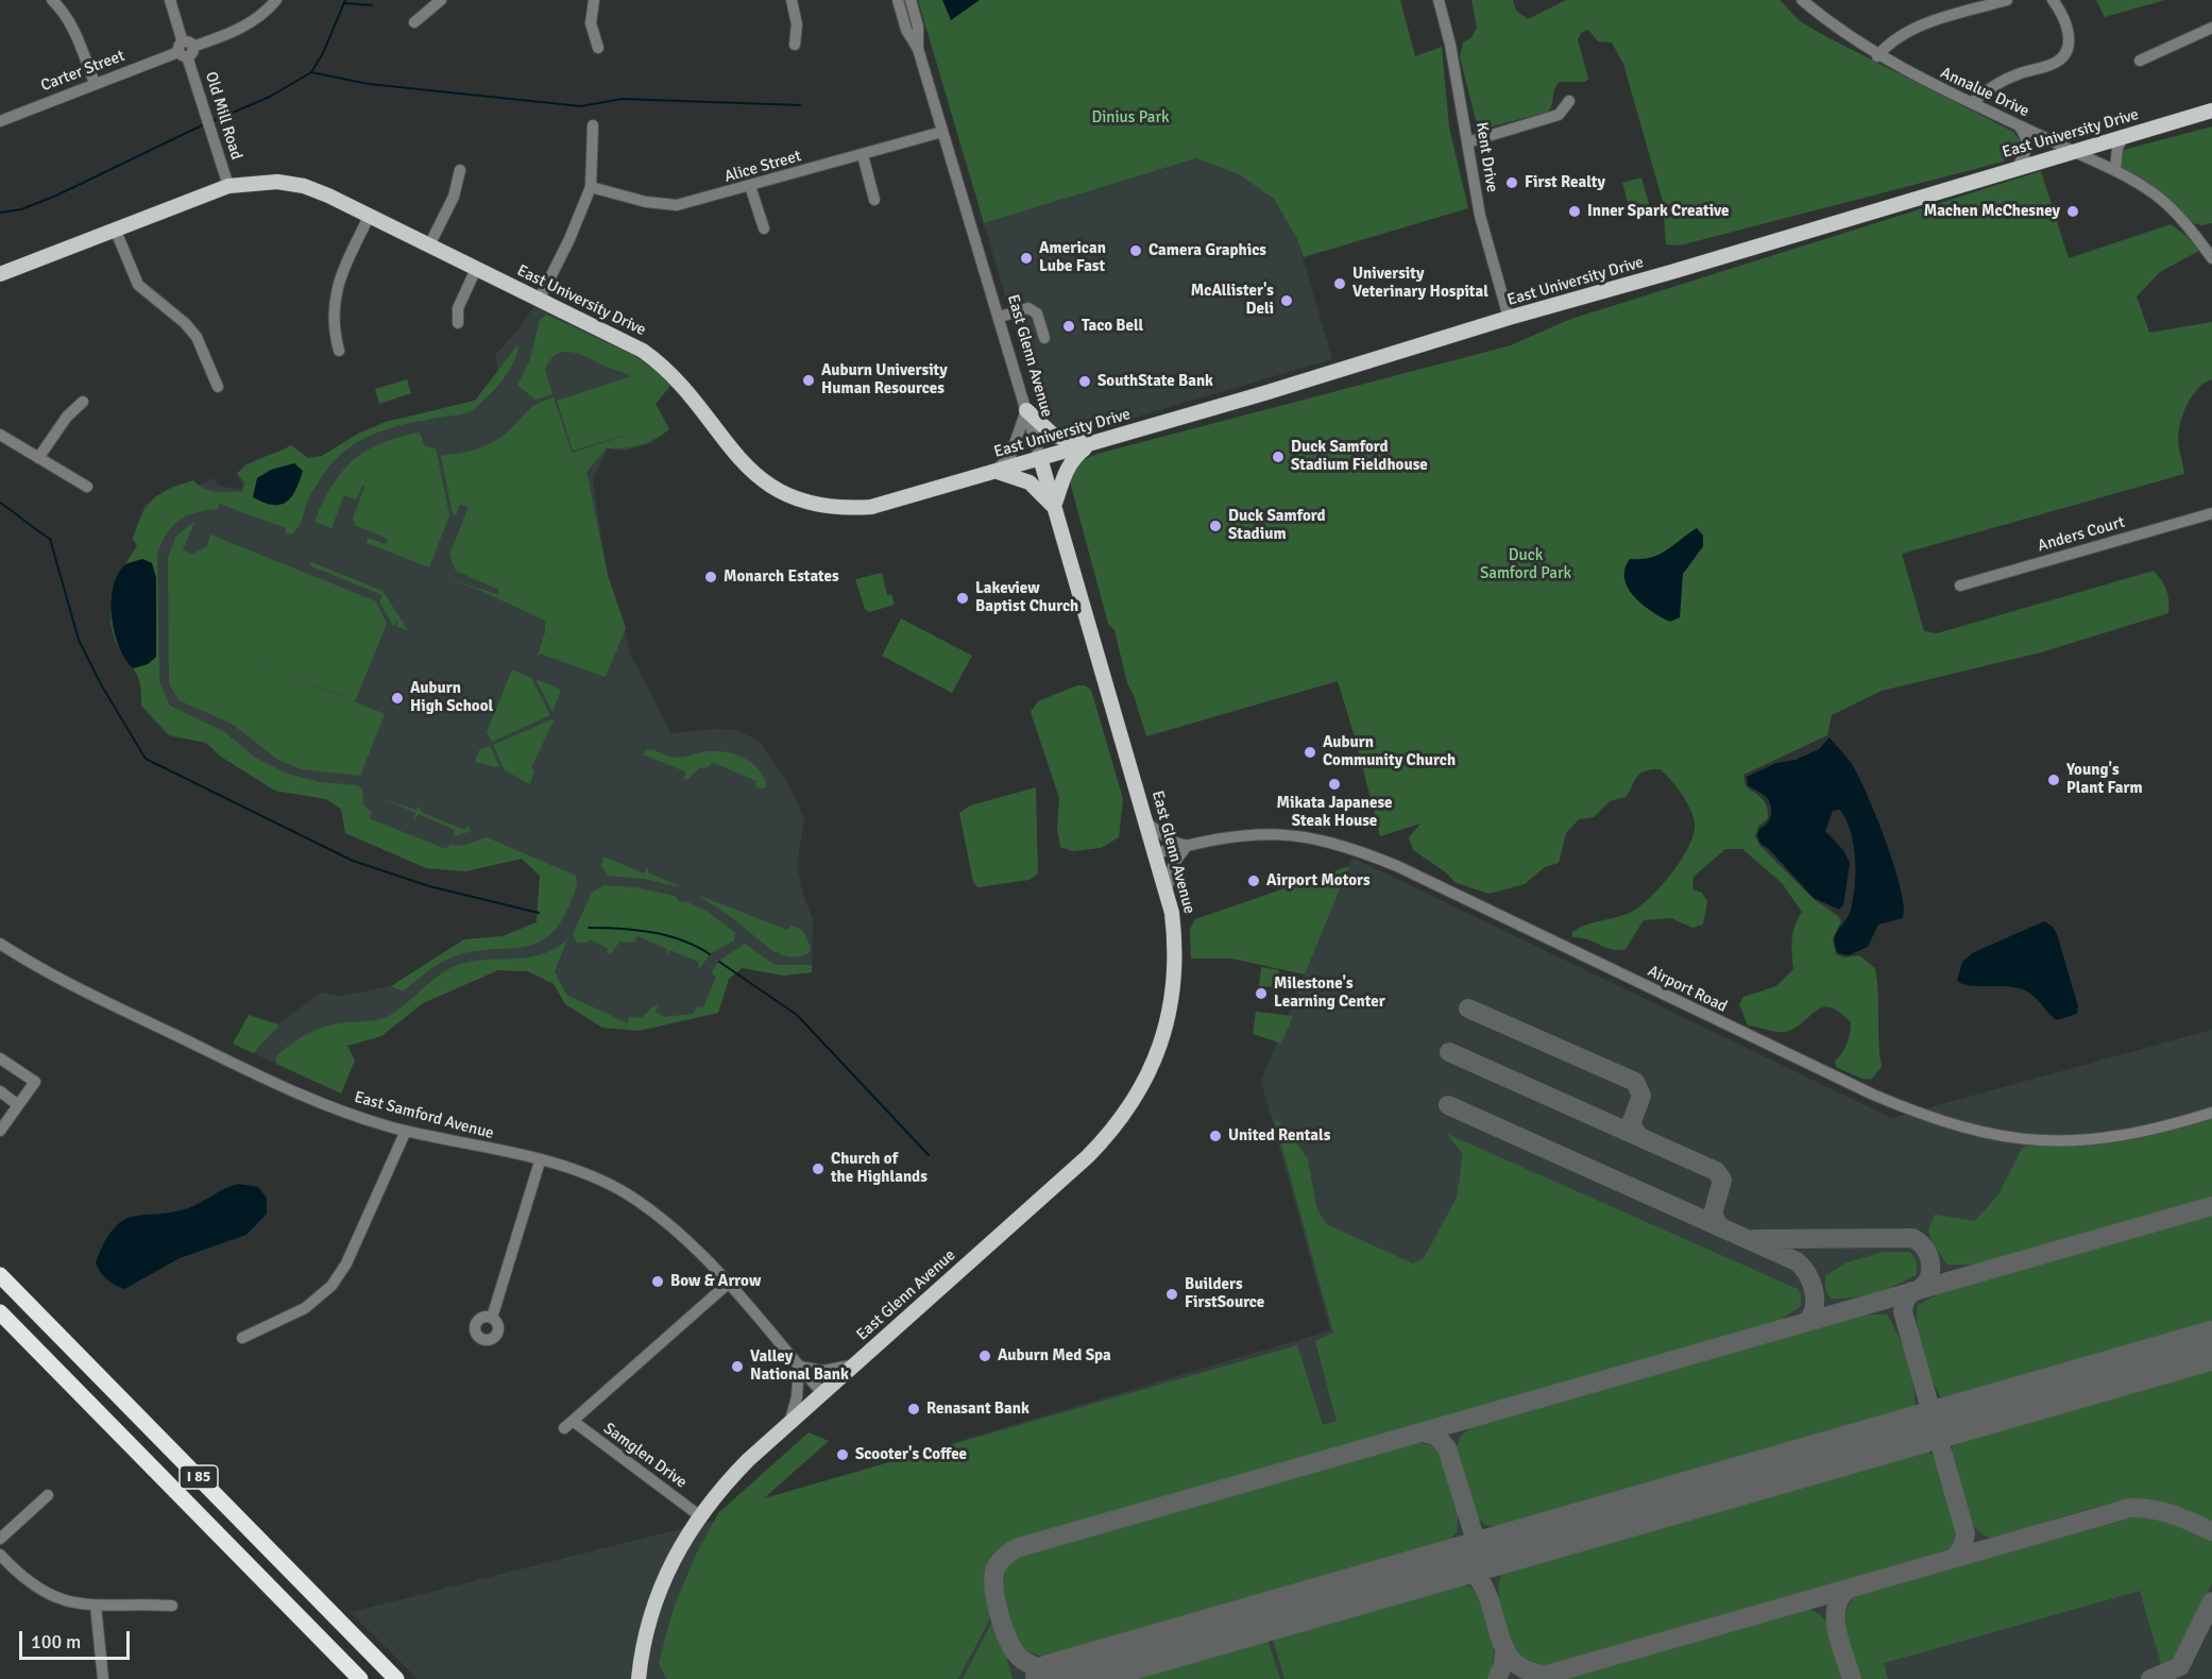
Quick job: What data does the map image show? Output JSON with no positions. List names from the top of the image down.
{
  "streets": {
    "highway": ["I 85"],
    "main road": ["East University Drive", "East Glenn Avenue"],
    "street": [
      "Carter Street",
      "Annalue Drive",
      "Old Mill Road",
      "Kent Drive",
      "Alice Street",
      "Anders Court",
      "Airport Road",
      "East Samford Avenue",
      "Samglen Drive"
    ]
  },
  "crossings": [
    ["Carter Street", "Old Mill Road"],
    ["Annalue Drive", "East University Drive"],
    ["Old Mill Road", "East University Drive"],
    ["East University Drive", "Kent Drive"],
    ["East University Drive", "East Glenn Avenue"],
    ["Alice Street", "East Glenn Avenue"],
    ["East Glenn Avenue", "Airport Road"],
    ["East Glenn Avenue", "East Samford Avenue"],
    ["East Glenn Avenue", "Samglen Drive"],
    ["East Samford Avenue", "Samglen Drive"]
  ],
  "parks": ["Dinius Park", "Duck Samford Park"],
  "places": [
    "First Realty",
    "Inner Spark Creative",
    "Machen McChesney",
    "Camera Graphics",
    "American Lube Fast",
    "University Veterinary Hospital",
    "McAllister's Deli",
    "Taco Bell",
    "Auburn University Human Resources",
    "SouthState Bank",
    "Duck Samford Stadium Fieldhouse",
    "Duck Samford Stadium",
    "Monarch Estates",
    "Lakeview Baptist Church",
    "Auburn High School",
    "Auburn Community Church",
    "Young's Plant Farm",
    "Mikata Japanese Steak House",
    "Airport Motors",
    "Milestone's Learning Center",
    "United Rentals",
    "Church of the Highlands",
    "Bow & Arrow",
    "Builders FirstSource",
    "Auburn Med Spa",
    "Valley National Bank",
    "Renasant Bank",
    "Scooter's Coffee"
  ],
  "scale_bar": "100 m"
}
